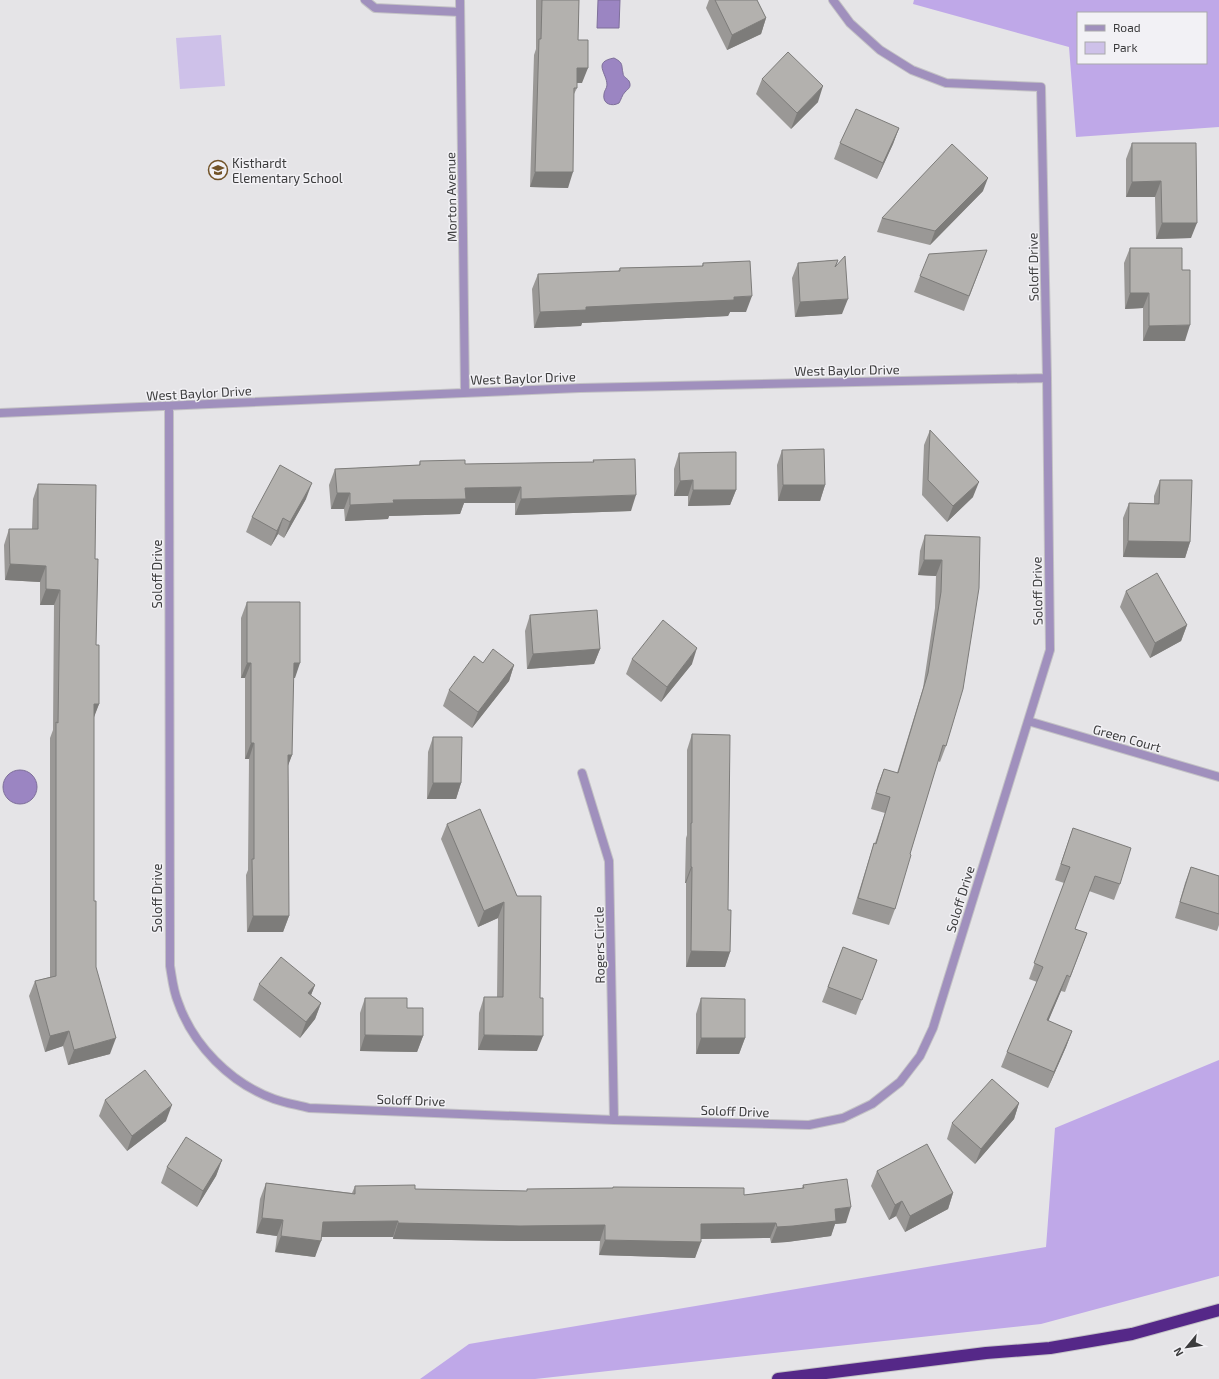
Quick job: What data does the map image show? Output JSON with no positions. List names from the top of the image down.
{
  "streets": {
    "street": [
      "Morton Avenue",
      "Soloff Drive",
      "West Baylor Drive",
      "Green Court",
      "Rogers Circle"
    ]
  },
  "crossings": [
    ["Morton Avenue", "West Baylor Drive"],
    ["Soloff Drive", "West Baylor Drive"],
    ["Soloff Drive", "Green Court"],
    ["Soloff Drive", "Rogers Circle"]
  ],
  "places": {
    "school or university": ["Kisthardt Elementary School"]
  },
  "legend": ["Road", "Park"],
  "north": "bottom left"
}
